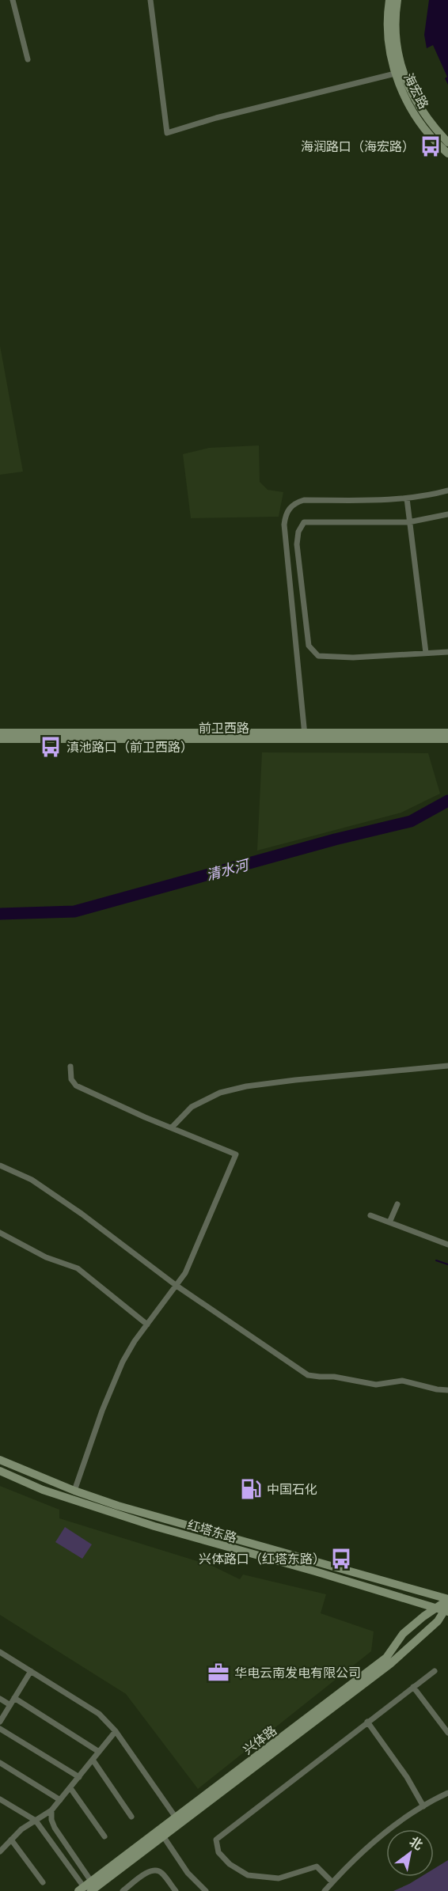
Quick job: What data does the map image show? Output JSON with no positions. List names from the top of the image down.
{
  "streets": {
    "main road": [
      "海宏路",
      "前卫西路",
      "红塔东路",
      "兴体路"
    ]
  },
  "crossings": [
    ["红塔东路", "兴体路"]
  ],
  "water": ["清水河"],
  "places": {
    "bus stop": ["海润路口（海宏路）", "滇池路口（前卫西路）", "兴体路口（红塔东路）"],
    "fuel station": ["中国石化"],
    "office": ["华电云南发电有限公司"]
  },
  "north": "top right"
}
